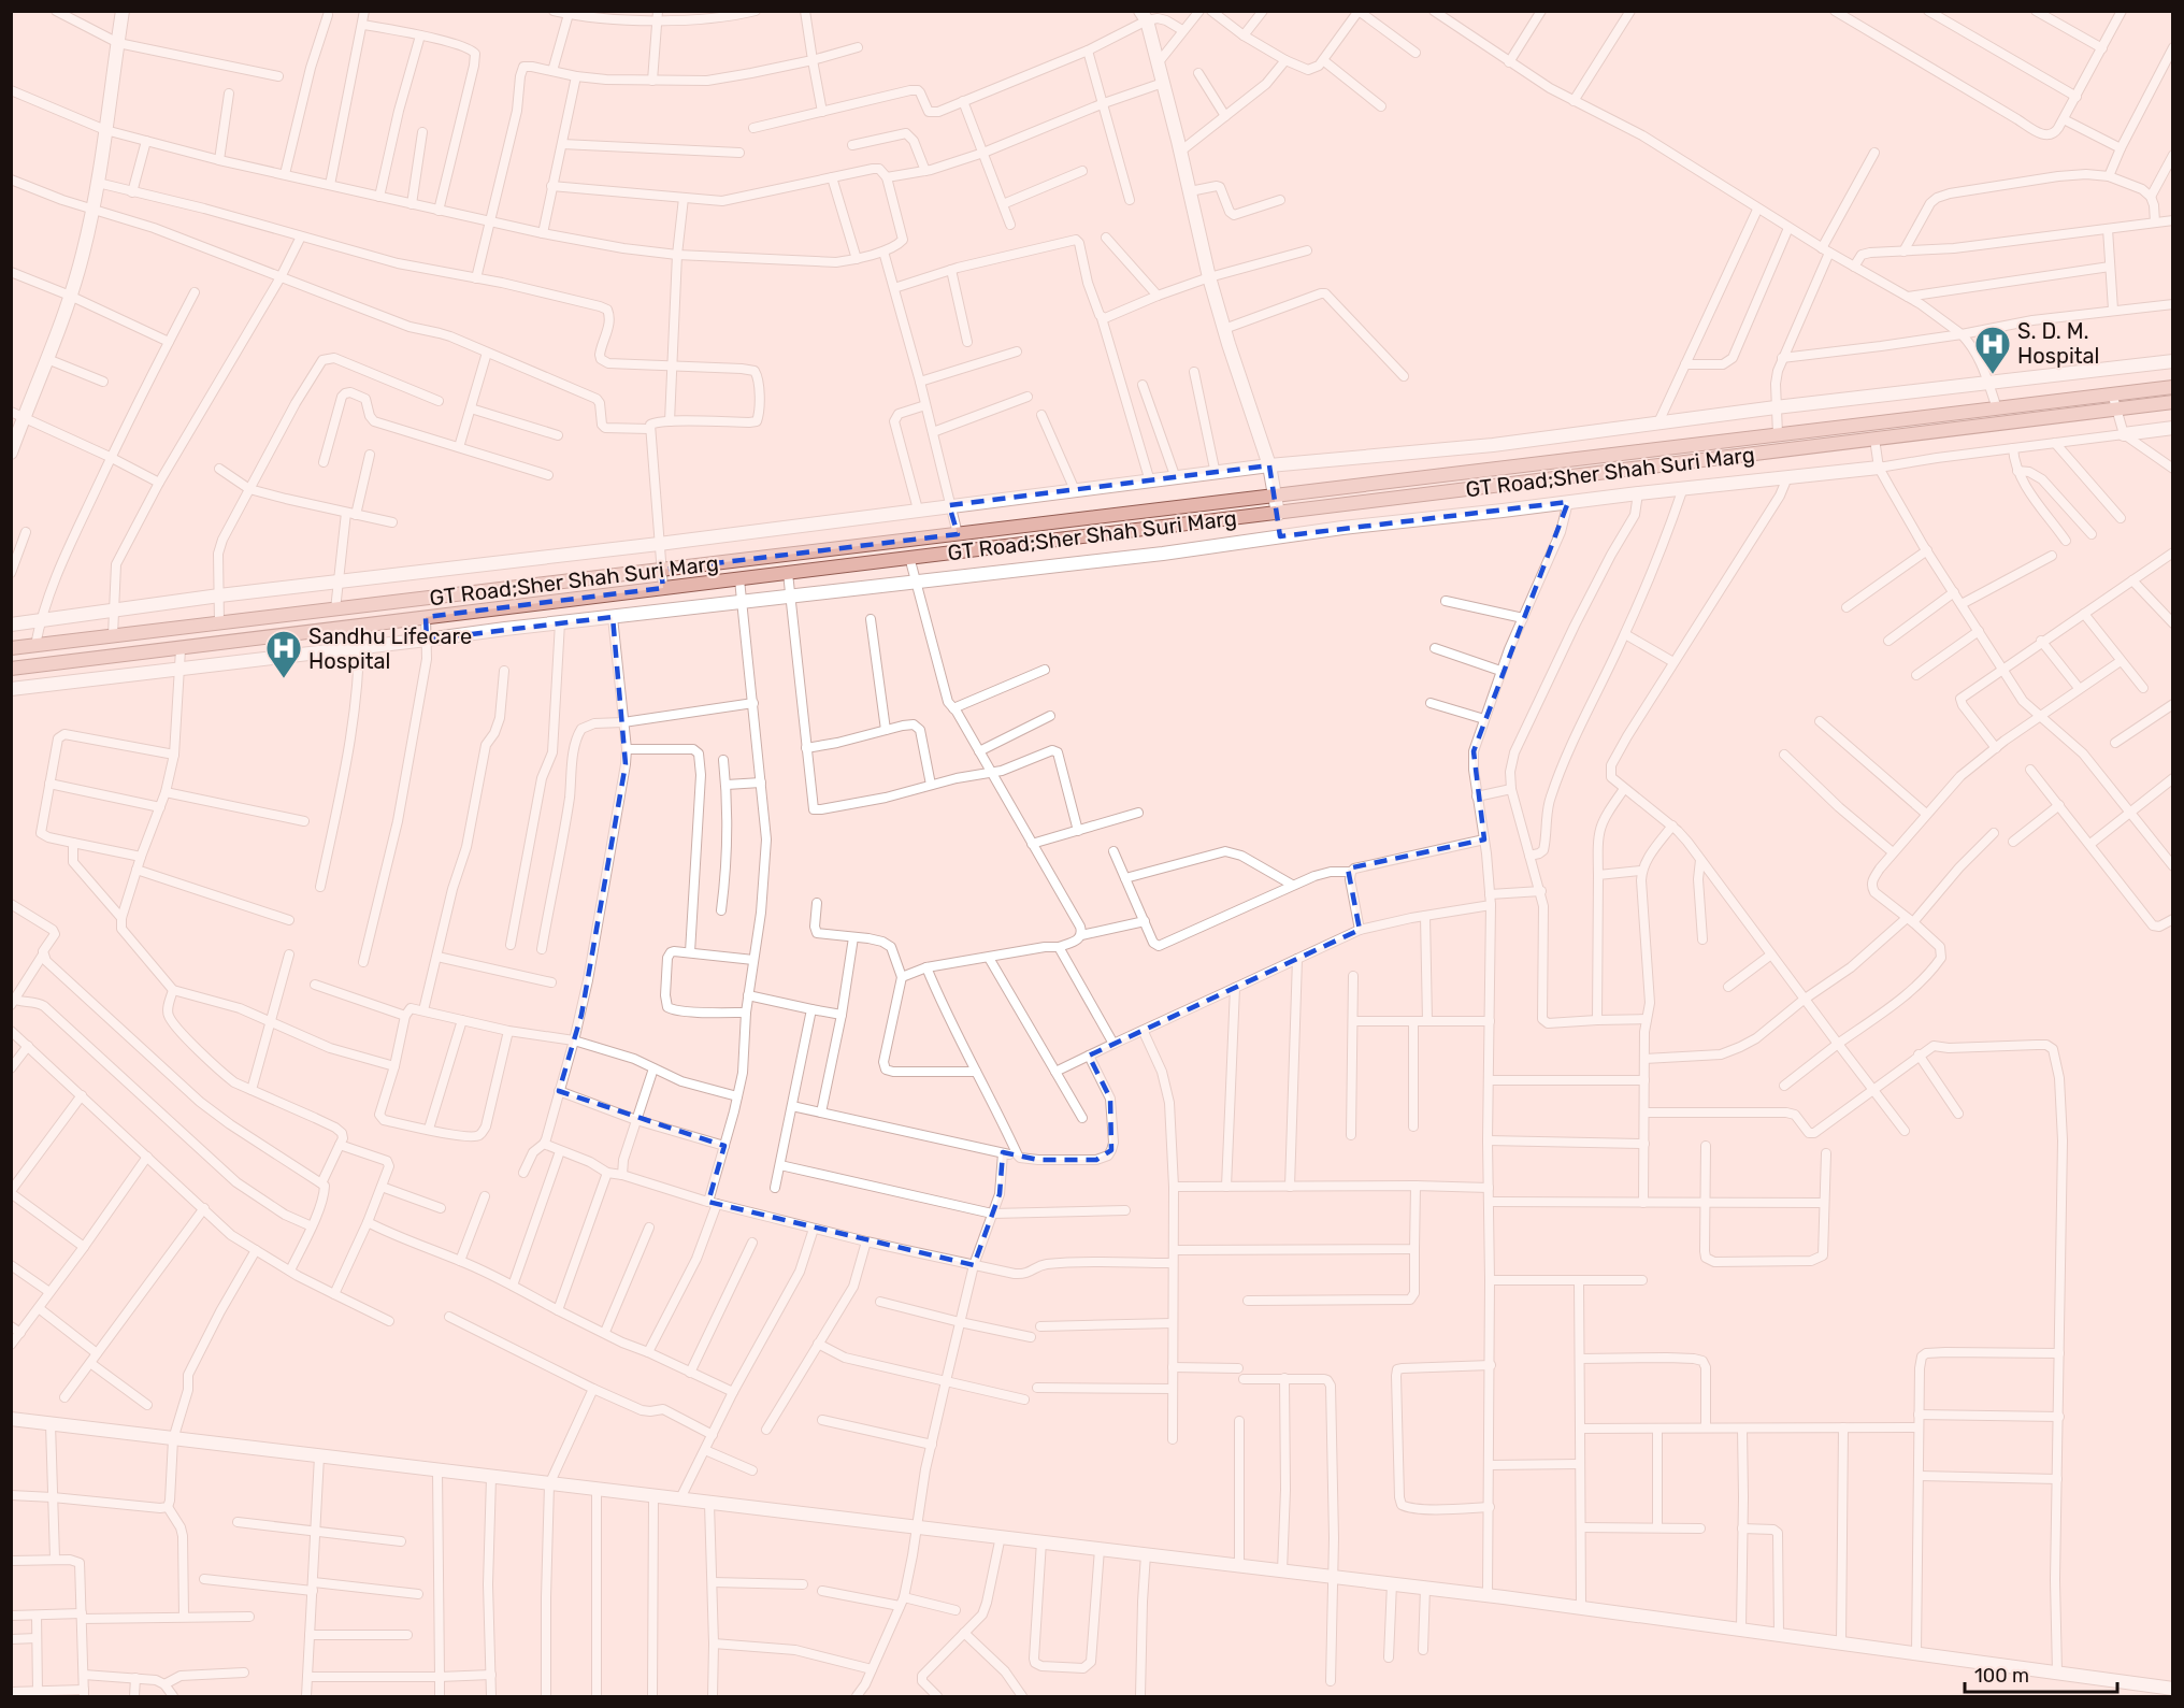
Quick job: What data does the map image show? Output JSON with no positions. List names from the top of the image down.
{
  "streets": {
    "main road": ["GT Road;Sher Shah Suri Marg"]
  },
  "places": {
    "hospital": ["S. D. M. Hospital", "Sandhu Lifecare Hospital"]
  },
  "scale_bar": "100 m"
}
